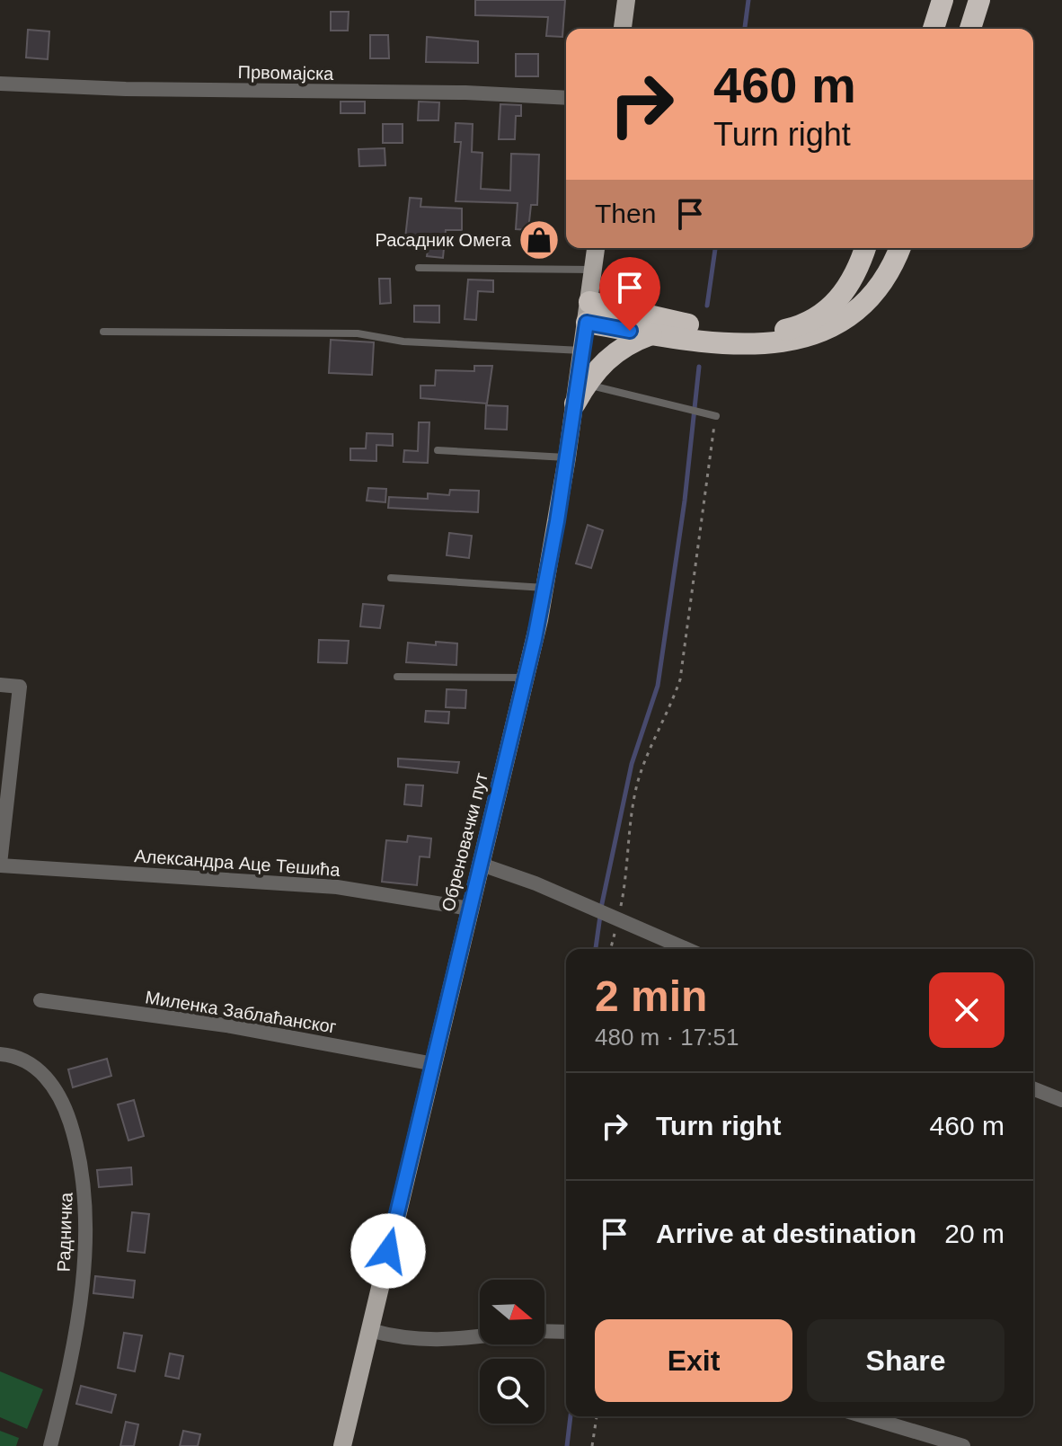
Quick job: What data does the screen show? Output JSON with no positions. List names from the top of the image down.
{
  "streets": {
    "main road": ["Обреновачки пут"],
    "street": [
      "Првомајска",
      "Александра Аце Тешића",
      "Миленка Заблаћанског",
      "Радничка"
    ]
  },
  "crossings": [
    ["Обреновачки пут", "Александра Аце Тешића"],
    ["Обреновачки пут", "Миленка Заблаћанског"]
  ],
  "places": {
    "shop": ["Расадник Омега"]
  },
  "north": "right",
  "page": {
    "turn": ["460 m", "Turn right"],
    "then": "Then",
    "heading": ["2 min", "480 m · 17:51"],
    "list": [
      {
        "name": "Turn right",
        "value": "460 m"
      },
      {
        "name": "Arrive at destination",
        "value": "20 m"
      }
    ],
    "buttons": ["Exit", "Share"]
  }
}
